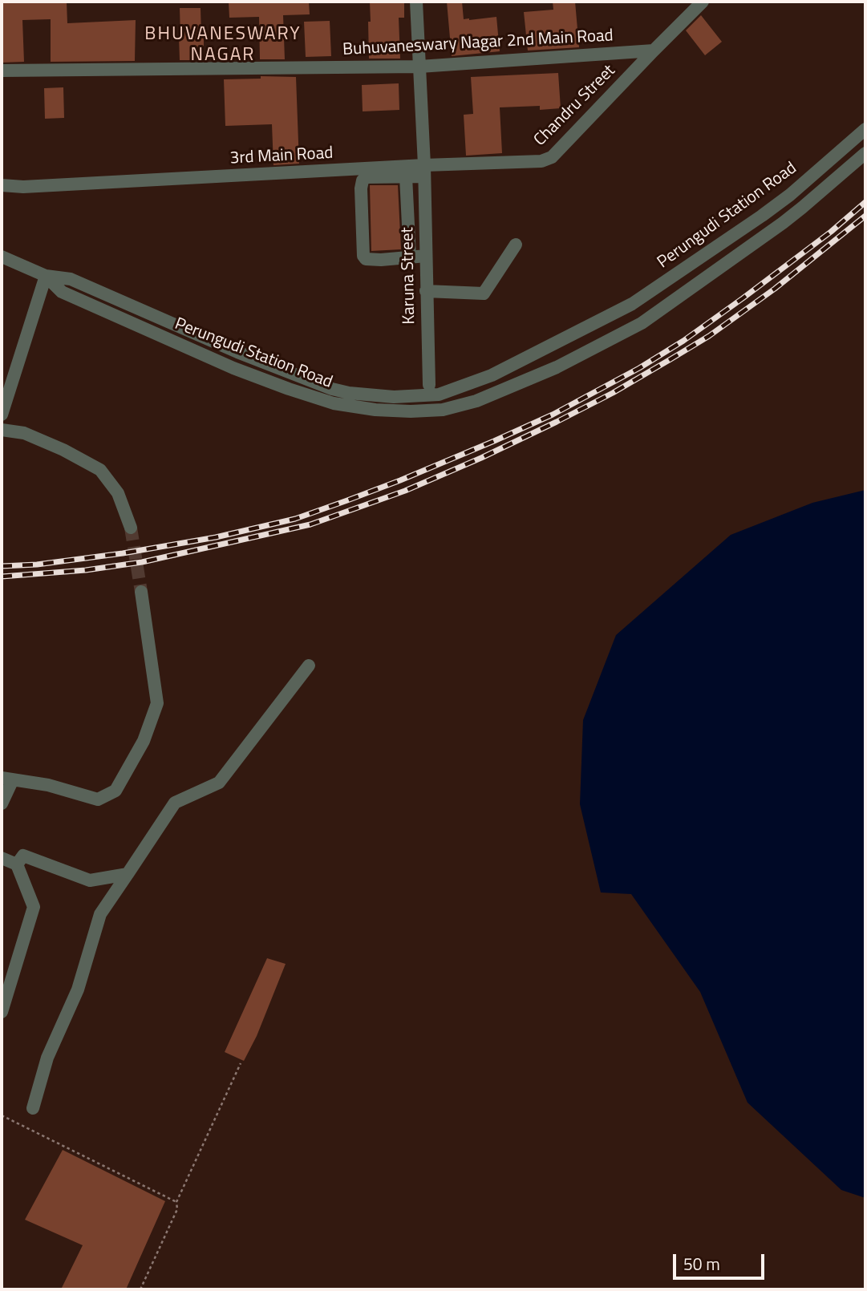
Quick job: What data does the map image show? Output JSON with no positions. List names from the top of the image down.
{
  "streets": {
    "street": [
      "Buhuvaneswary Nagar 2nd Main Road",
      "Chandru Street",
      "3rd Main Road",
      "Perungudi Station Road",
      "Karuna Street"
    ]
  },
  "crossings": [
    ["Buhuvaneswary Nagar 2nd Main Road", "Chandru Street"],
    ["Buhuvaneswary Nagar 2nd Main Road", "Karuna Street"],
    ["Chandru Street", "3rd Main Road"],
    ["3rd Main Road", "Karuna Street"]
  ],
  "districts": ["BHUVANESWARY NAGAR"],
  "scale_bar": "50 m"
}
